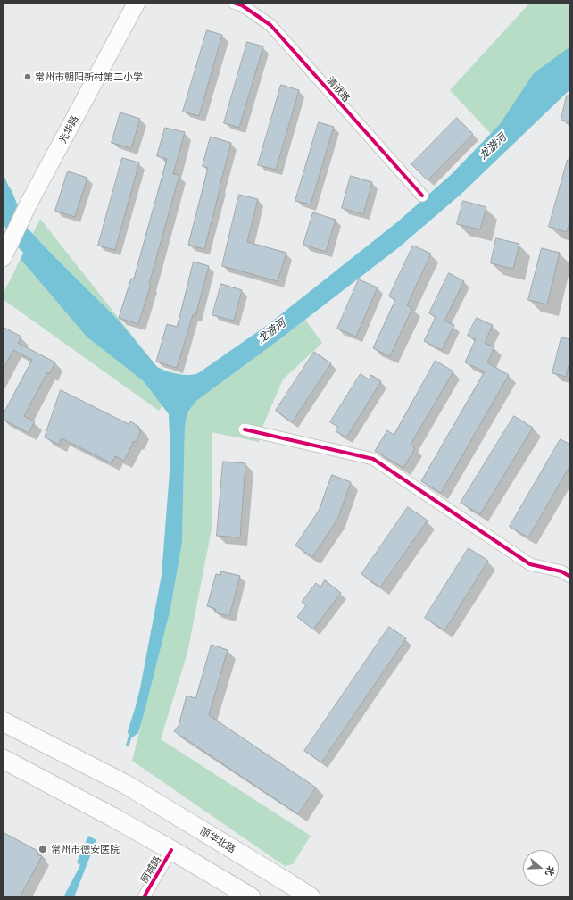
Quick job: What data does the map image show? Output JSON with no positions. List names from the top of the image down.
{
  "streets": {
    "main road": ["光华路", "丽华北路"],
    "street": ["清洑路", "丽城路"]
  },
  "water": ["龙游河"],
  "places": ["常州市朝阳新村第二小学", "常州市德安医院"],
  "north": "right"
}
